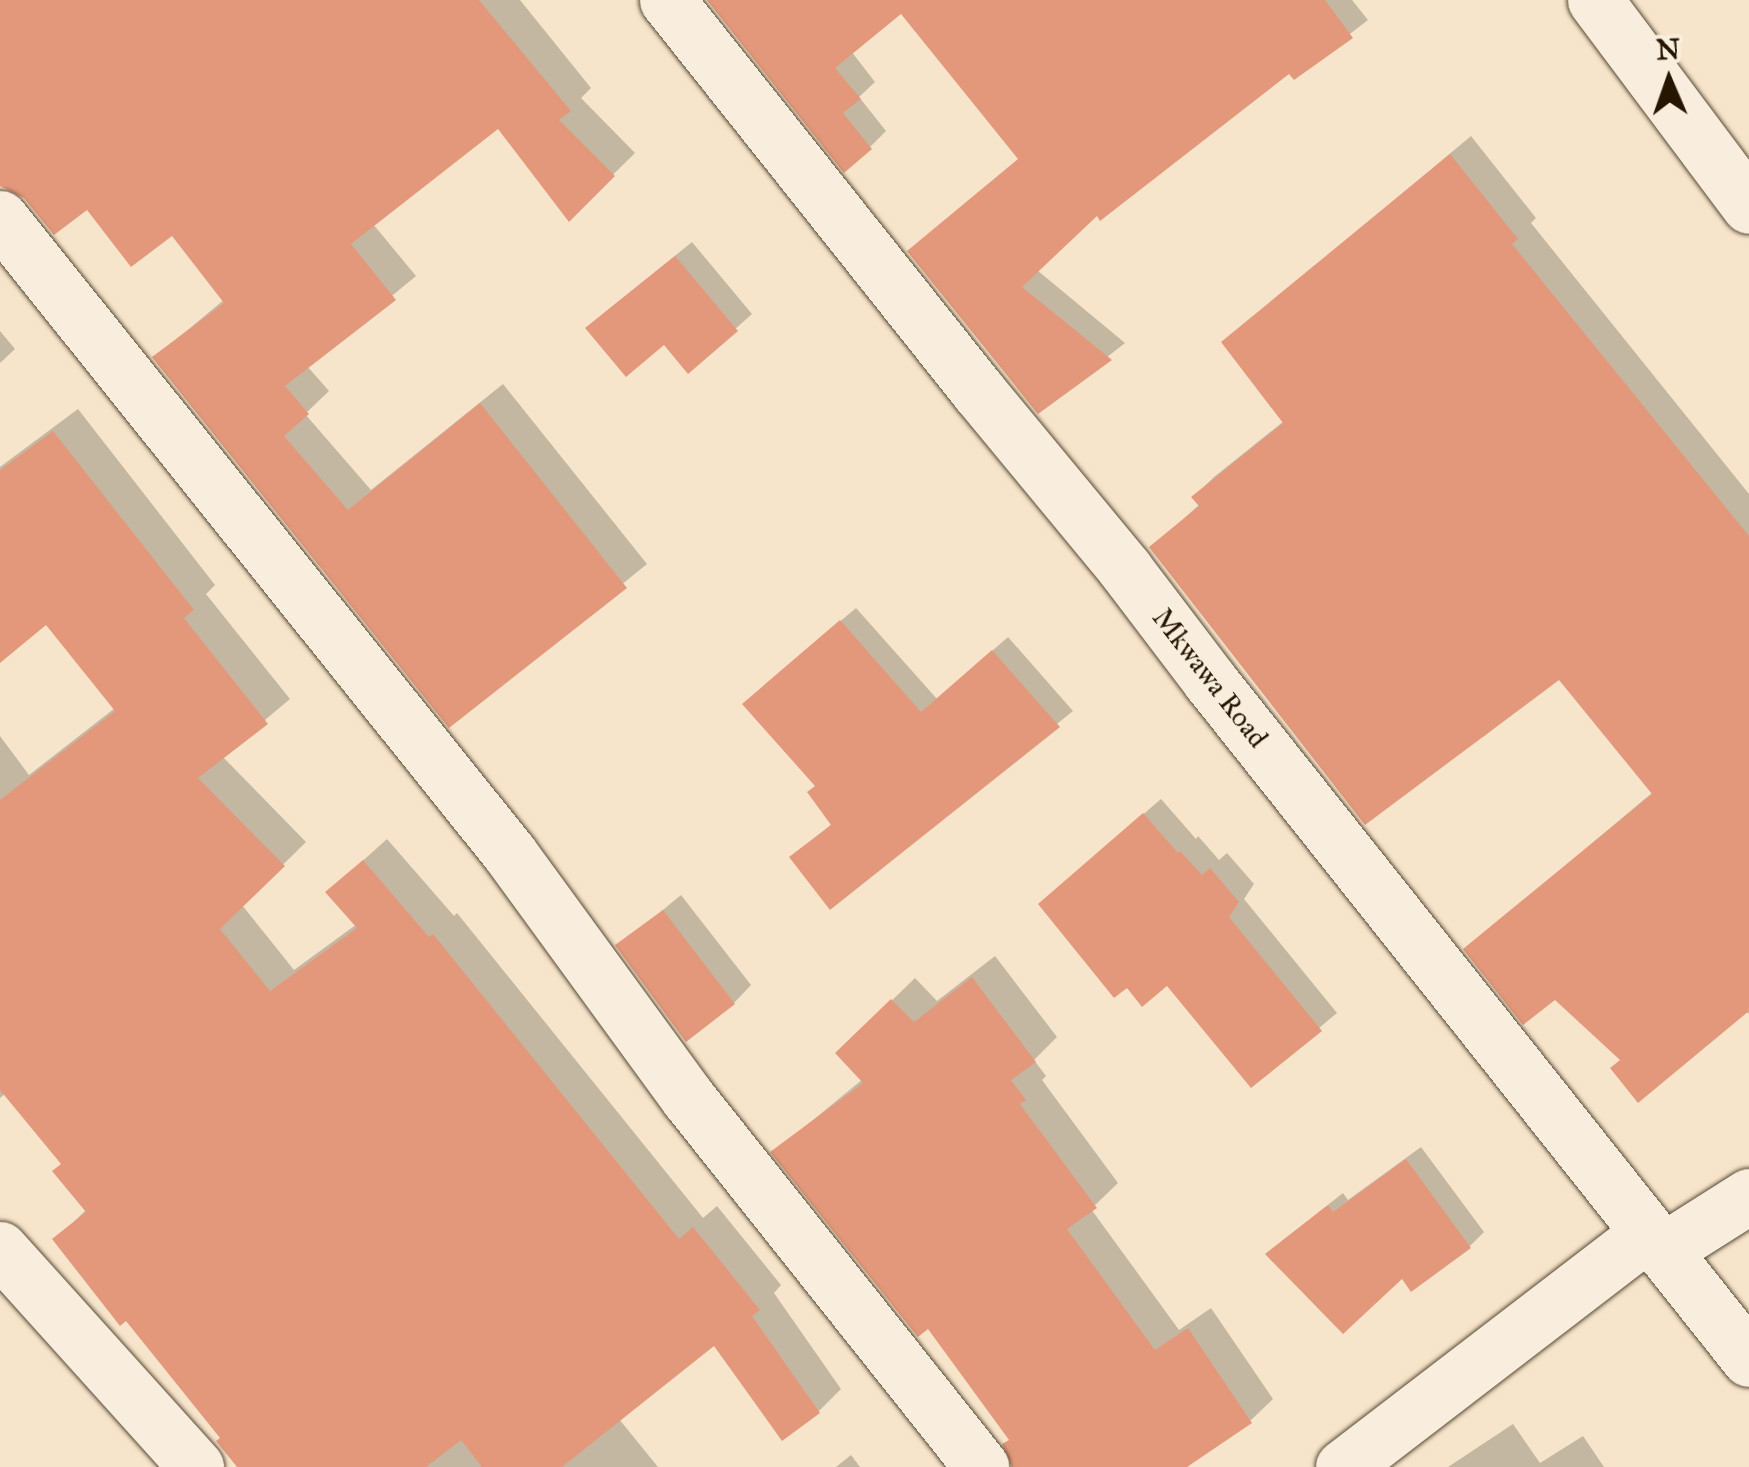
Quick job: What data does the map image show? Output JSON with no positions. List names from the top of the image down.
{
  "streets": {
    "street": ["Mkwawa Road"]
  },
  "north": "top"
}
